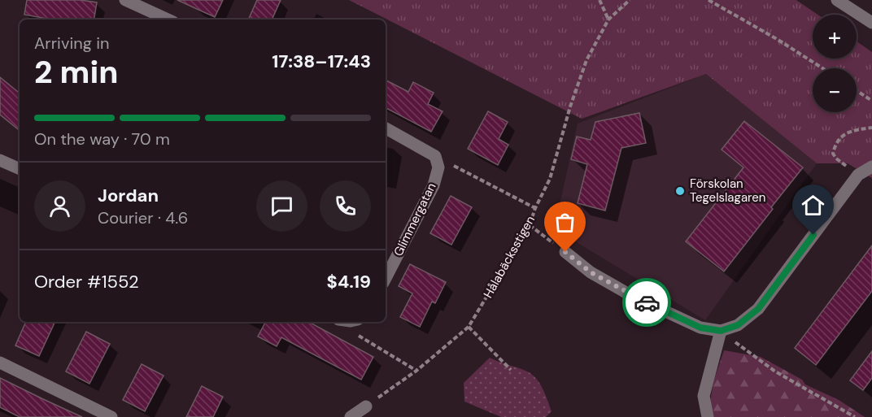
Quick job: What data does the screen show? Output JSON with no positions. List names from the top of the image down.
{
  "streets": {
    "street": ["Glimmergatan"],
    "path": ["Hålabäcksstigen"]
  },
  "places": ["Förskolan Tegelslagaren"],
  "page": {
    "map_buttons": ["+", "−"],
    "heading": ["2 min", "Arriving in", "17:38–17:43"],
    "panel": [
      "Jordan",
      "Courier · 4.6",
      "Order #1552",
      "$4.19"
    ],
    "bar": "On the way · 70 m"
  }
}
